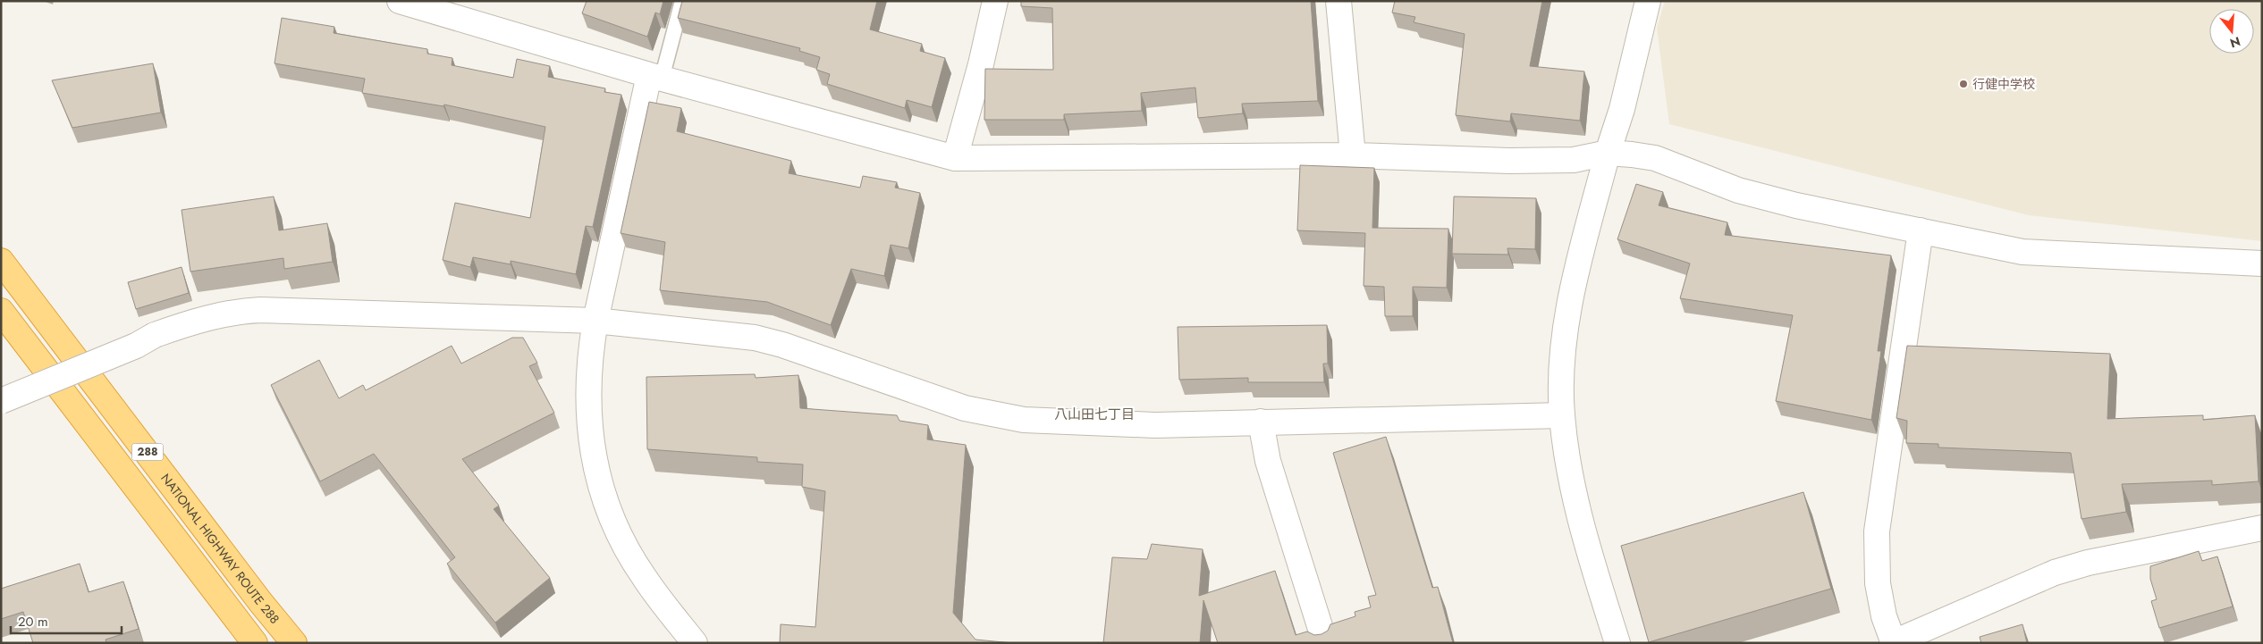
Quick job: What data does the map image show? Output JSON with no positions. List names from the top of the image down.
{
  "streets": {
    "highway": ["288", "NATIONAL HIGHWAY ROUTE 288"]
  },
  "districts": ["八山田七丁目"],
  "places": ["行健中学校"],
  "scale_bar": "20 m",
  "north": "bottom"
}
